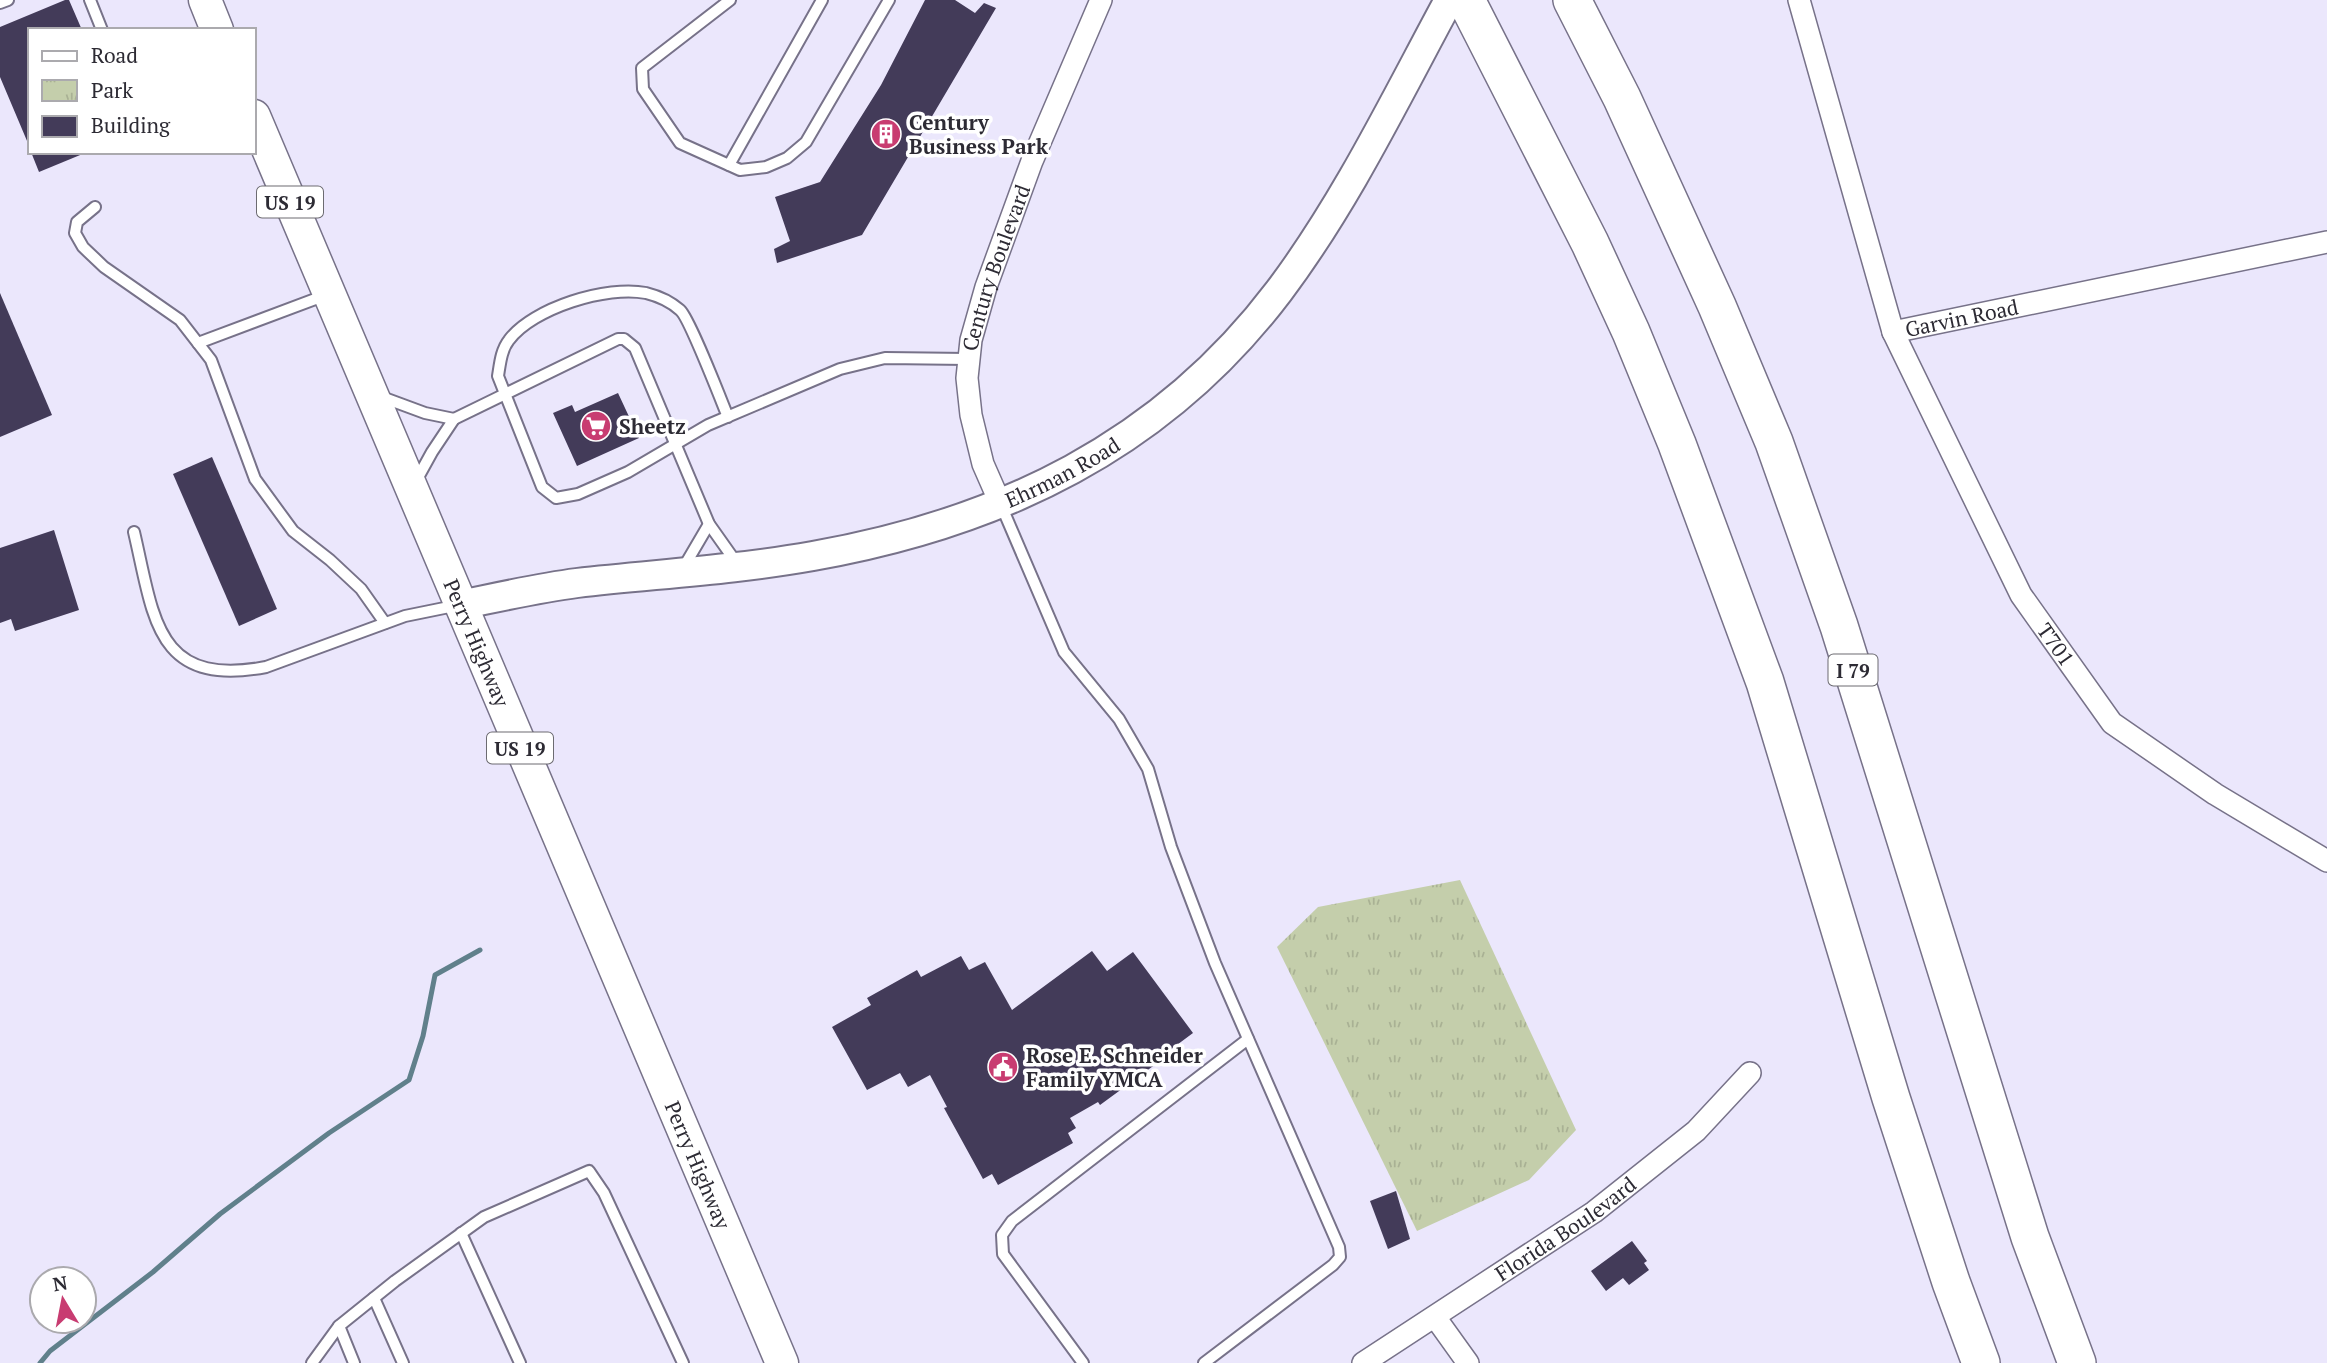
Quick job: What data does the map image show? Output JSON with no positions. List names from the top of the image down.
{
  "streets": {
    "highway": ["I 79"],
    "main road": ["US 19", "Perry Highway"],
    "street": [
      "Century Boulevard",
      "Garvin Road",
      "Ehrman Road",
      "T701",
      "Florida Boulevard"
    ]
  },
  "crossings": [
    ["Century Boulevard", "Ehrman Road"],
    ["Garvin Road", "T701"],
    ["Ehrman Road", "Perry Highway"]
  ],
  "places": {
    "building": ["Century Business Park"],
    "supermarket": ["Sheetz"],
    "public building": ["Rose E. Schneider Family YMCA"]
  },
  "legend": ["Road", "Park", "Building"],
  "north": "top"
}
